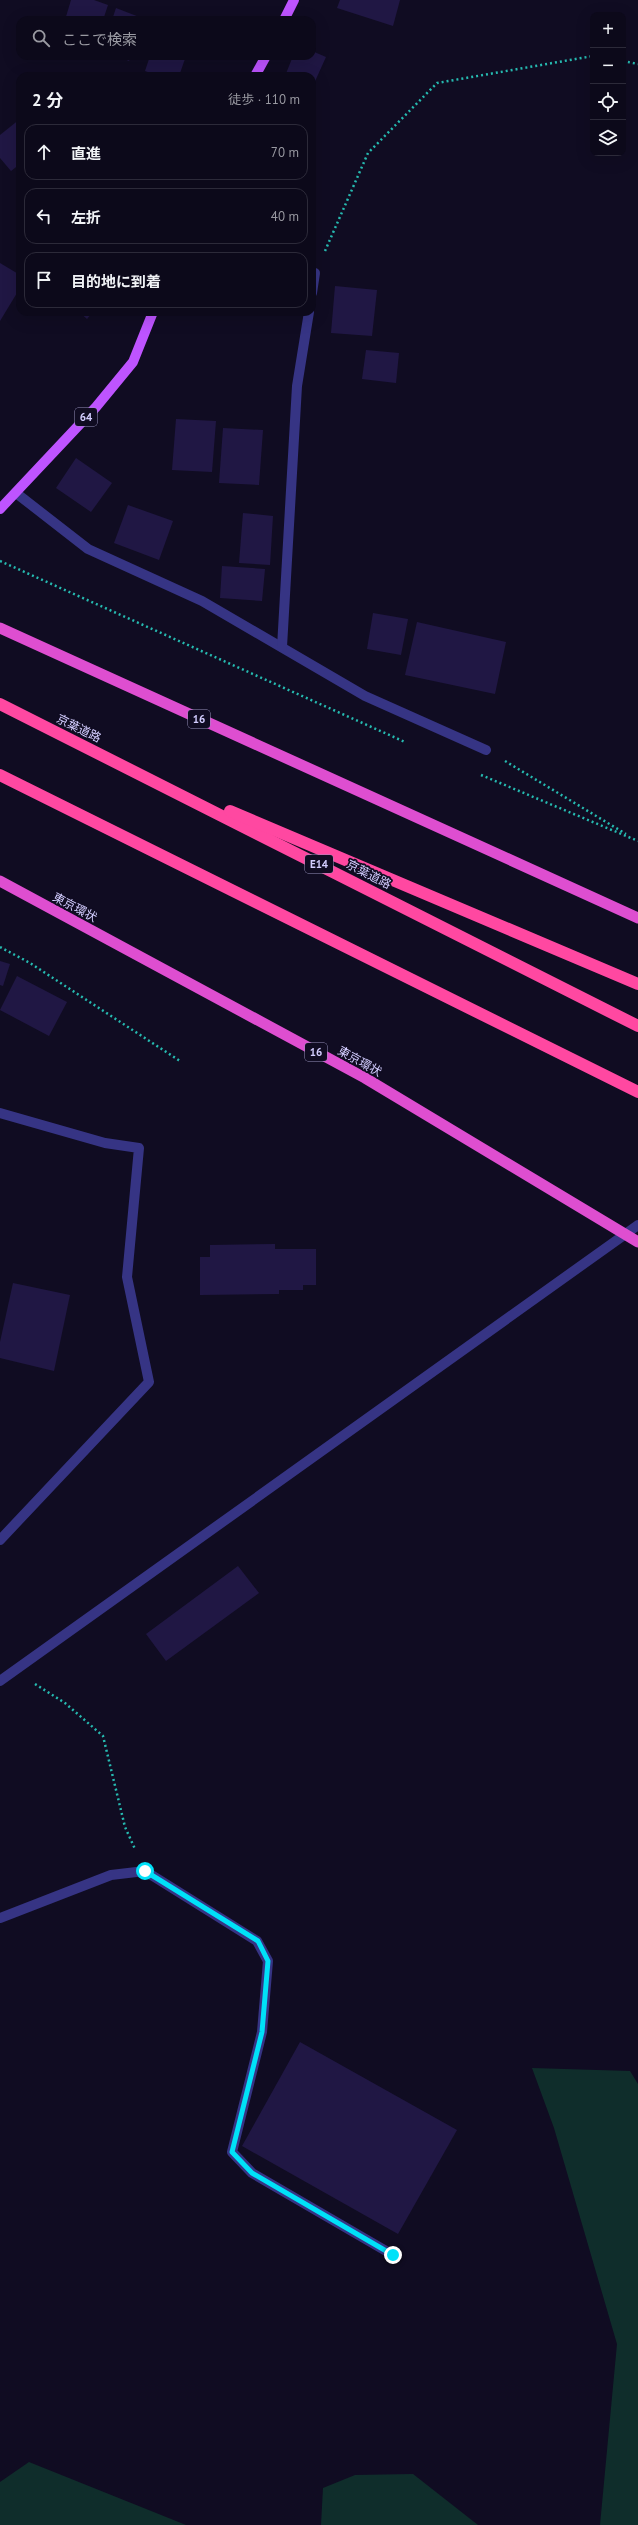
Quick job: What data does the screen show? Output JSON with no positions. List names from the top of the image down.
{
  "streets": {
    "highway": [
      "16",
      "京葉道路",
      "E14",
      "東京環状"
    ],
    "main road": ["64"]
  },
  "page": {
    "map_buttons": ["+", "−"],
    "search": "ここで検索",
    "heading": ["2 分", "徒歩 · 110 m"],
    "list": [
      ["直進", "70 m"],
      ["左折", "40 m"],
      "目的地に到着"
    ]
  }
}
